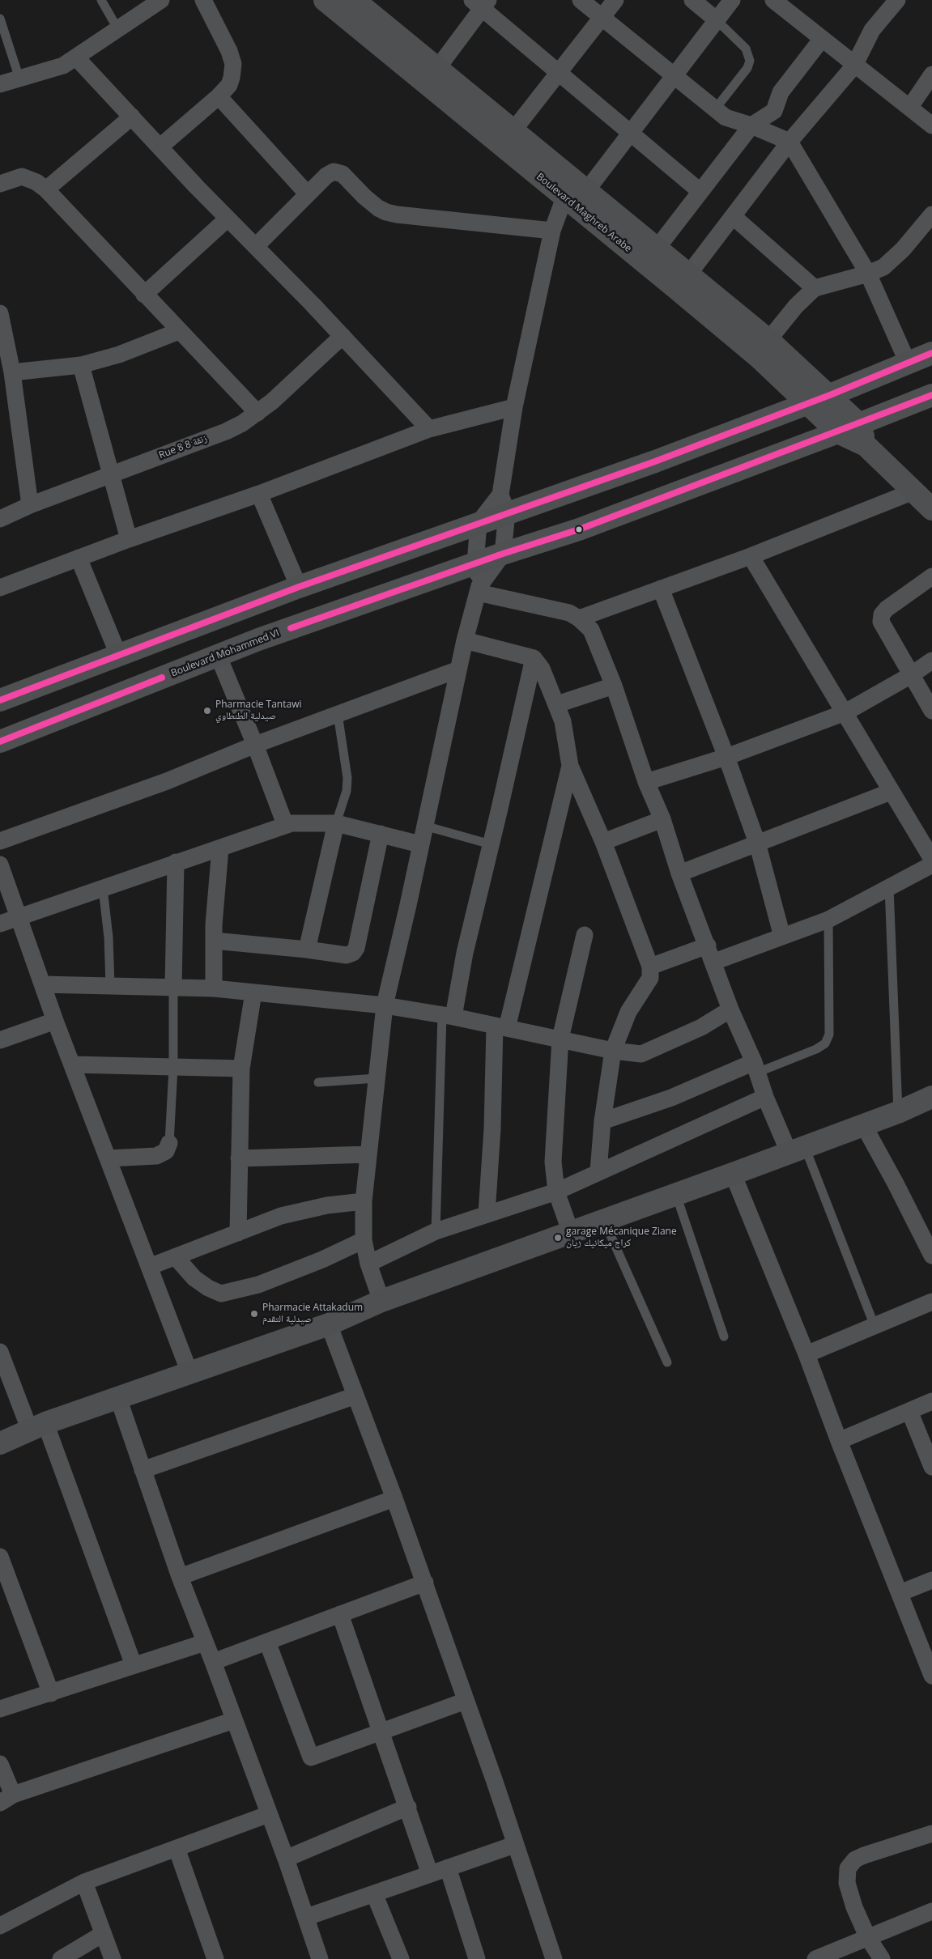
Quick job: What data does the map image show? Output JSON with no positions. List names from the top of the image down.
{
  "streets": {
    "street": ["Boulevard Maghreb Arabe", "Rue 8 8 زنقة", "Boulevard Mohammed VI"]
  },
  "crossings": [
    ["Boulevard Maghreb Arabe", "Boulevard Mohammed VI"]
  ],
  "places": ["Pharmacie Tantawi صيدلية الطنطاوي", "garage Mécanique Ziane كراج ميكانيك زيان", "Pharmacie Attakadum صيدلية التقدم"]
}
